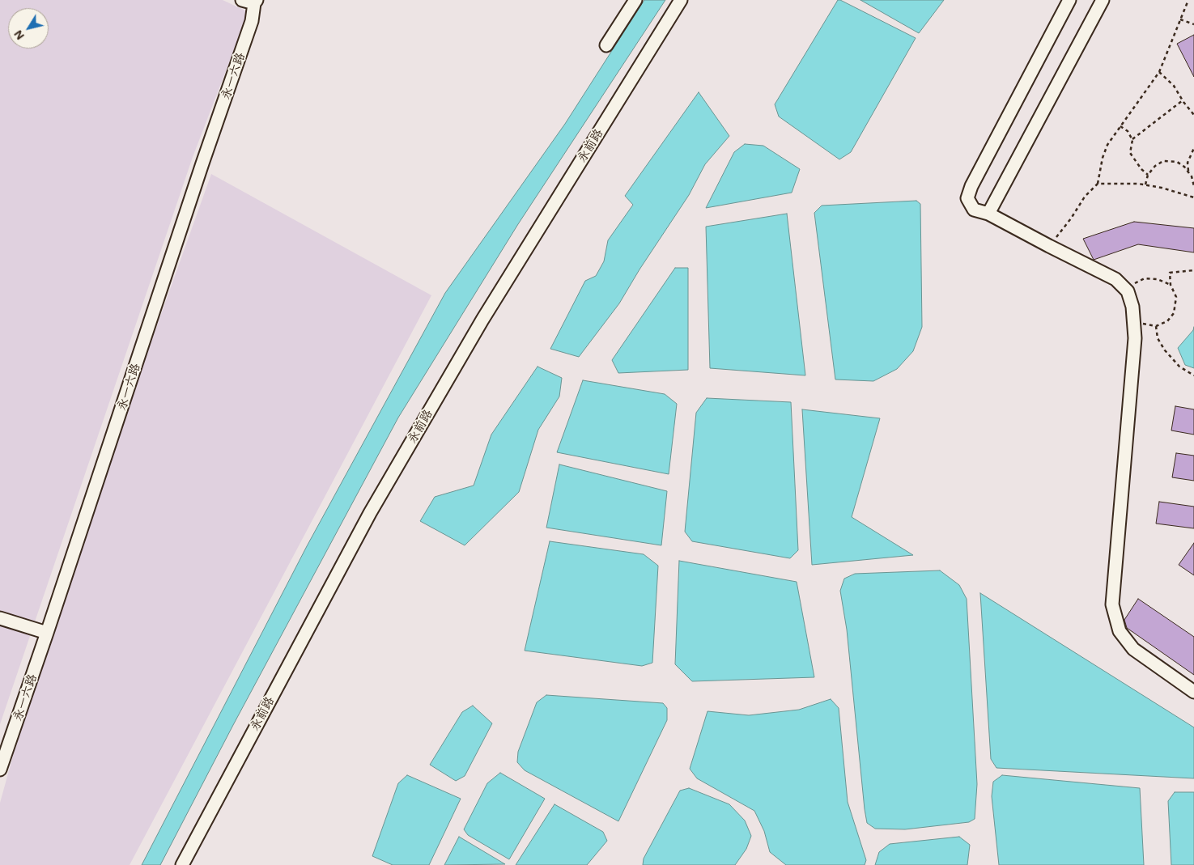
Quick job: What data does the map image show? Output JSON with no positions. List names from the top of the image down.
{
  "streets": {
    "street": ["永一六路", "永前路"]
  },
  "north": "bottom left"
}
